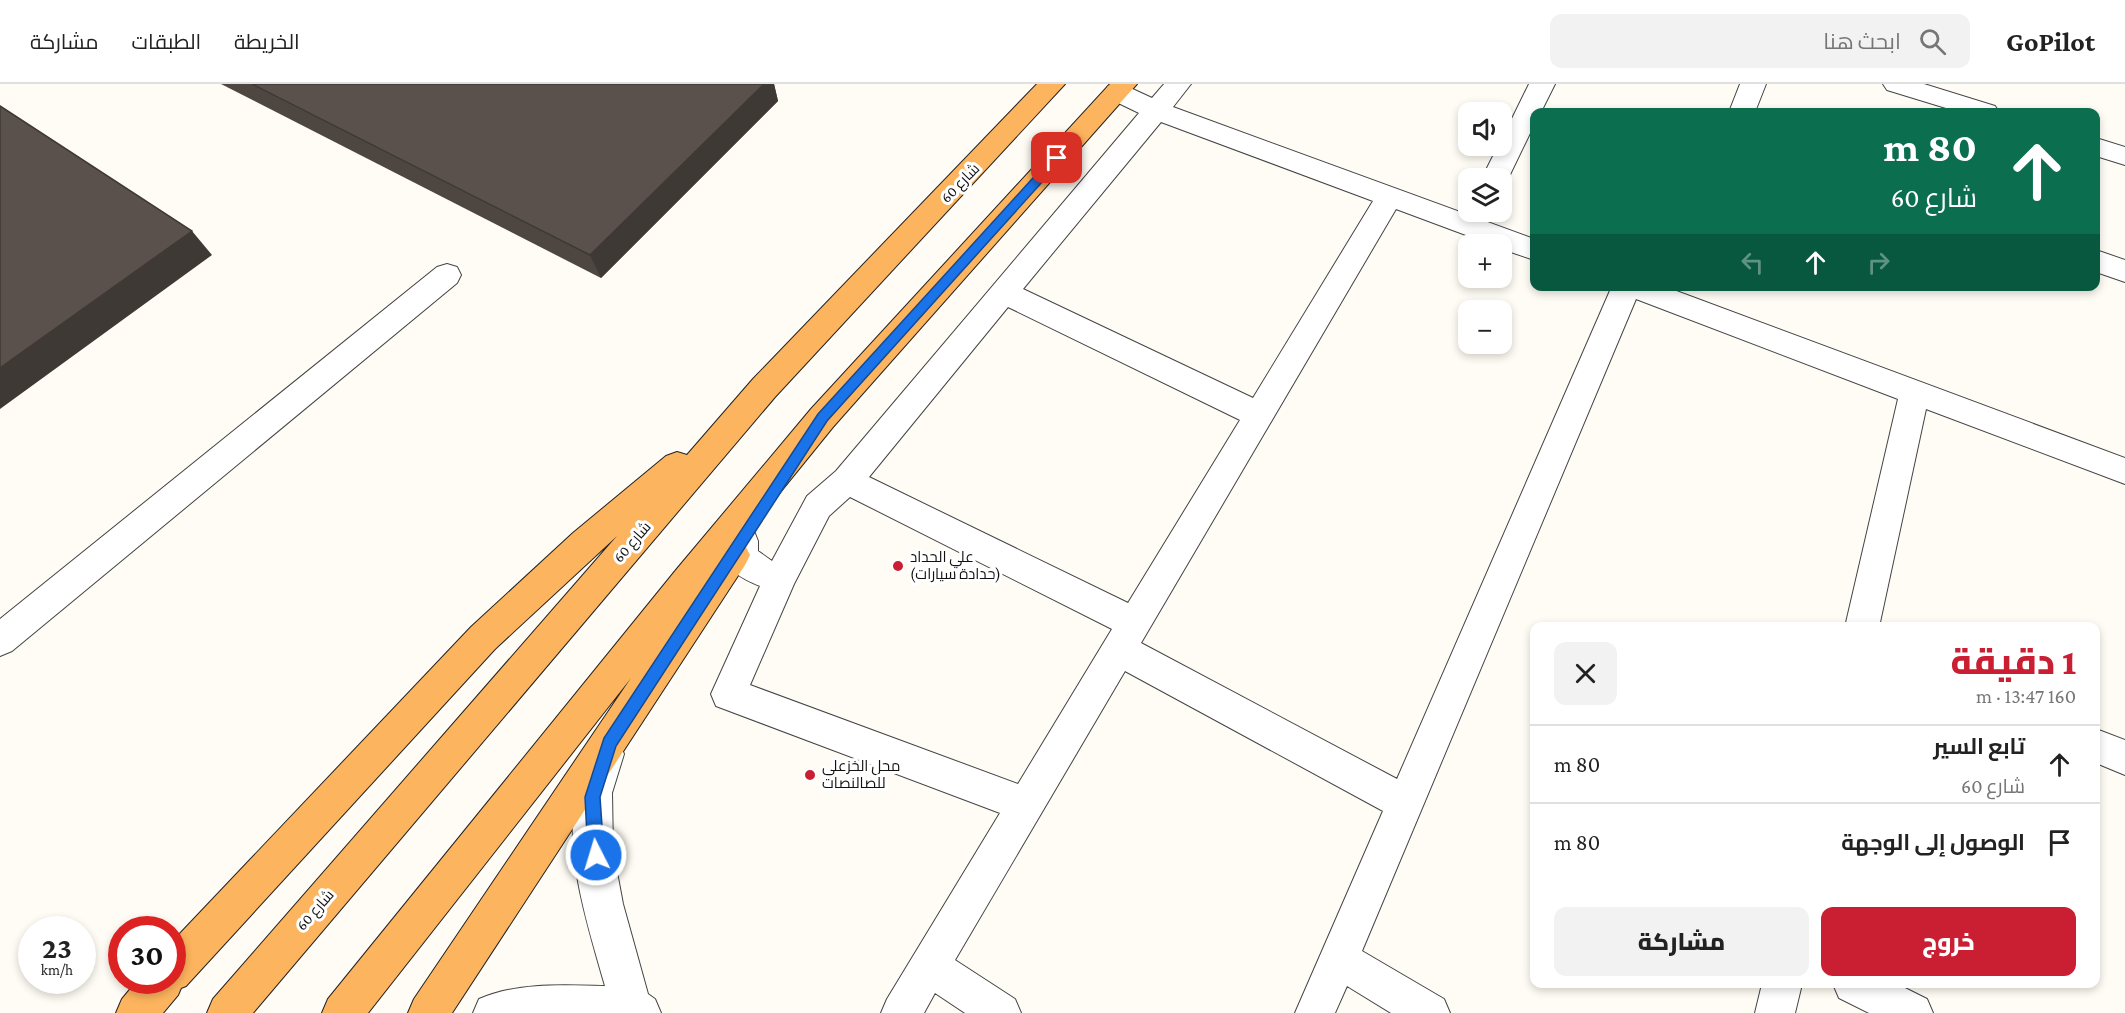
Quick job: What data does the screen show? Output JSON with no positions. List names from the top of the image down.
{
  "streets": {
    "highway": ["شارع 60"]
  },
  "places": ["علي الحداد (حدادة سيارات)", "محل الخزعلي للصالنصات"],
  "page": {
    "header": "GoPilot",
    "search": "ابحث هنا",
    "nav": ["الخريطة", "الطبقات", "مشاركة"],
    "map_buttons": ["+", "−"],
    "turn": ["80 m", "شارع 60"],
    "heading": ["1 دقيقة", "160 m · 13:47"],
    "list": [
      {
        "name": "تابع السير",
        "note": "شارع 60",
        "value": "80 m"
      },
      {
        "name": "الوصول إلى الوجهة",
        "value": "80 m"
      }
    ],
    "buttons": ["خروج", "مشاركة"],
    "speed": "23 km/h",
    "limit": "30"
  }
}
